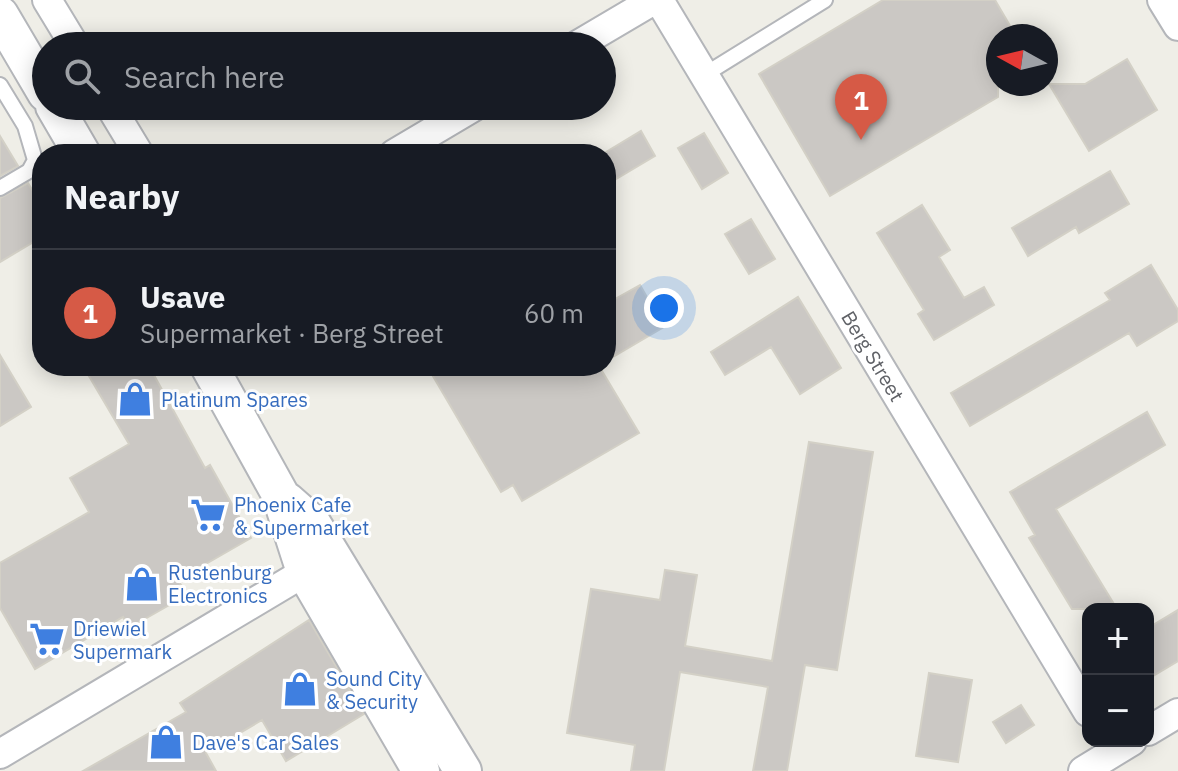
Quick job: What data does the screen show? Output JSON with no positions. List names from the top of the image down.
{
  "streets": {
    "street": ["Berg Street"]
  },
  "places": {
    "shop": [
      "Platinum Spares",
      "Rustenburg Electronics",
      "Sound City & Security",
      "Dave's Car Sales"
    ],
    "supermarket": ["Phoenix Cafe & Supermarket", "Driewiel Supermark"]
  },
  "north": "left",
  "page": {
    "search": "Search here",
    "pins": "1",
    "heading": "Nearby",
    "list": [
      {
        "mark": "1",
        "name": "Usave",
        "note": "Supermarket · Berg Street",
        "value": "60 m"
      }
    ],
    "map_buttons": ["+", "−"]
  }
}
